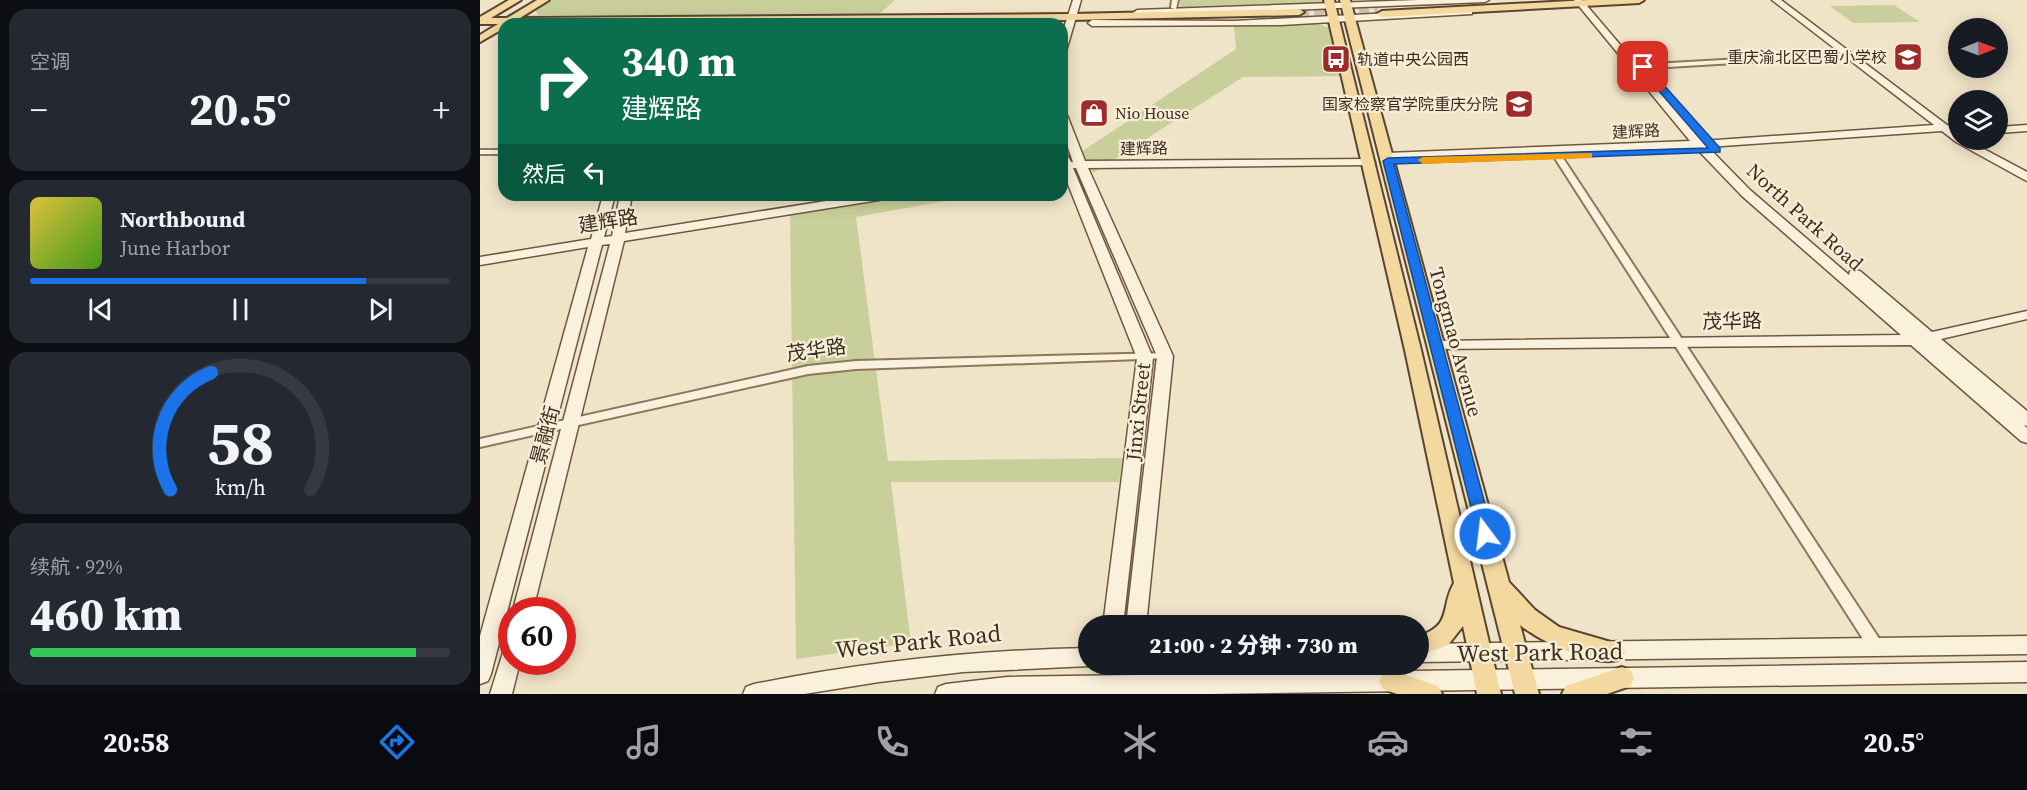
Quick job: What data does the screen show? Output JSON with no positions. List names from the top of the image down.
{
  "streets": {
    "main road": ["Tongmao Avenue"],
    "street": [
      "建辉路",
      "North Park Road",
      "茂华路",
      "Jinxi Street",
      "景融街",
      "West Park Road"
    ]
  },
  "crossings": [
    ["建辉路", "North Park Road"],
    ["建辉路", "Tongmao Avenue"],
    ["建辉路", "Jinxi Street"],
    ["建辉路", "景融街"],
    ["North Park Road", "茂华路"],
    ["茂华路", "Tongmao Avenue"],
    ["茂华路", "Jinxi Street"],
    ["茂华路", "景融街"],
    ["Tongmao Avenue", "West Park Road"]
  ],
  "places": {
    "school or university": ["重庆渝北区巴蜀小学校", "国家检察官学院重庆分院"],
    "bus stop": ["轨道中央公园西"],
    "shop": ["Nio House"]
  },
  "north": "right",
  "page": {
    "tile": [
      "空调",
      ["续航 · 92%", "460 km"]
    ],
    "turn": ["340 m", "建辉路"],
    "heat": ["−", "20.5°", "+"],
    "then": "然后",
    "song": ["Northbound", "June Harbor"],
    "limit": "60",
    "trip": "21:00 · 2 分钟 · 730 m",
    "tabs": ["20:58", "20.5°"],
    "gauge": ["58", "km/h"]
  }
}
